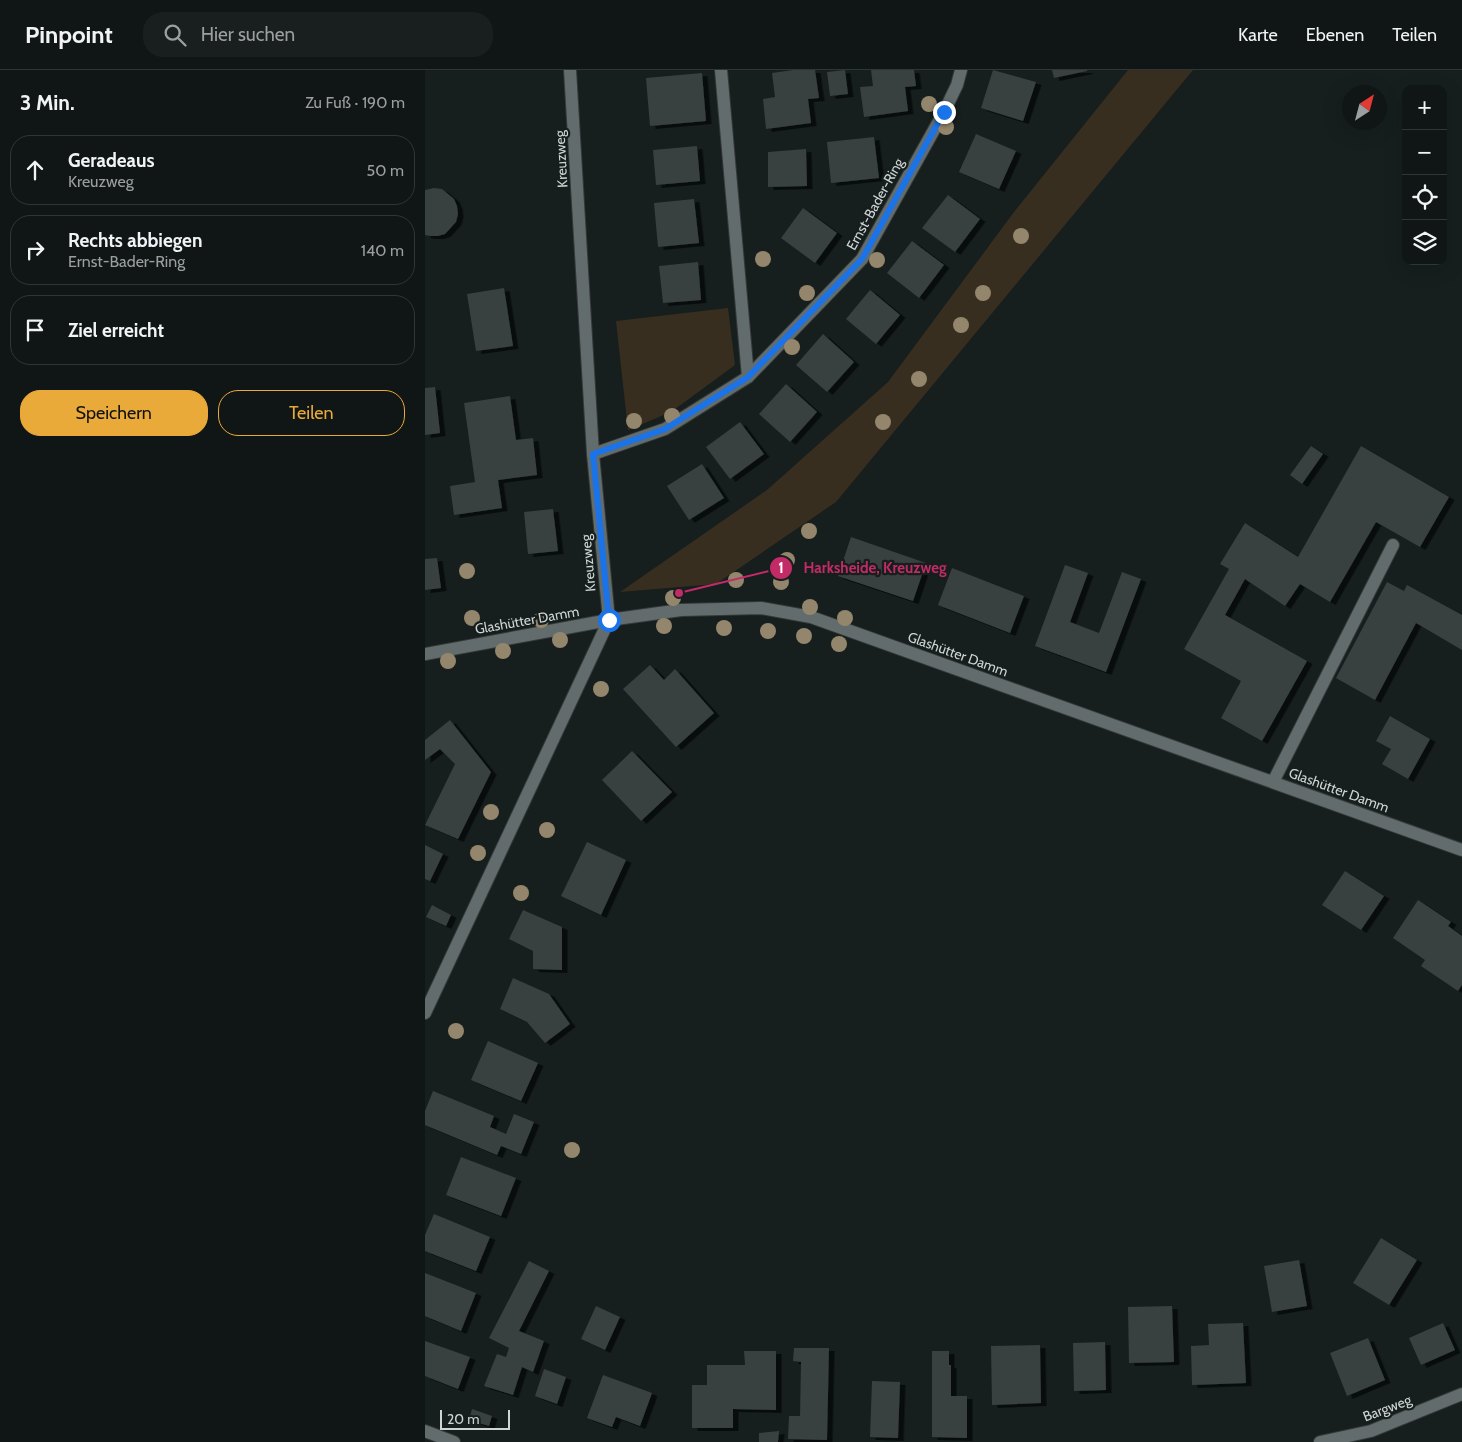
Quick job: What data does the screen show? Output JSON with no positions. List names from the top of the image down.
{
  "streets": {
    "street": [
      "Kreuzweg",
      "Ernst-Bader-Ring",
      "Glashütter Damm",
      "Bargweg"
    ]
  },
  "crossings": [
    ["Kreuzweg", "Ernst-Bader-Ring"],
    ["Kreuzweg", "Glashütter Damm"]
  ],
  "places": ["Harksheide, Kreuzweg"],
  "scale_bar": "20 m",
  "north": "top right",
  "page": {
    "header": "Pinpoint",
    "search": "Hier suchen",
    "nav": ["Karte", "Ebenen", "Teilen"],
    "heading": ["3 Min.", "Zu Fuß · 190 m"],
    "map_buttons": ["+", "−"],
    "list": [
      ["Geradeaus", "Kreuzweg", "50 m"],
      ["Rechts abbiegen", "Ernst-Bader-Ring", "140 m"],
      "Ziel erreicht"
    ],
    "buttons": ["Speichern", "Teilen"],
    "scale": "20 m"
  }
}
